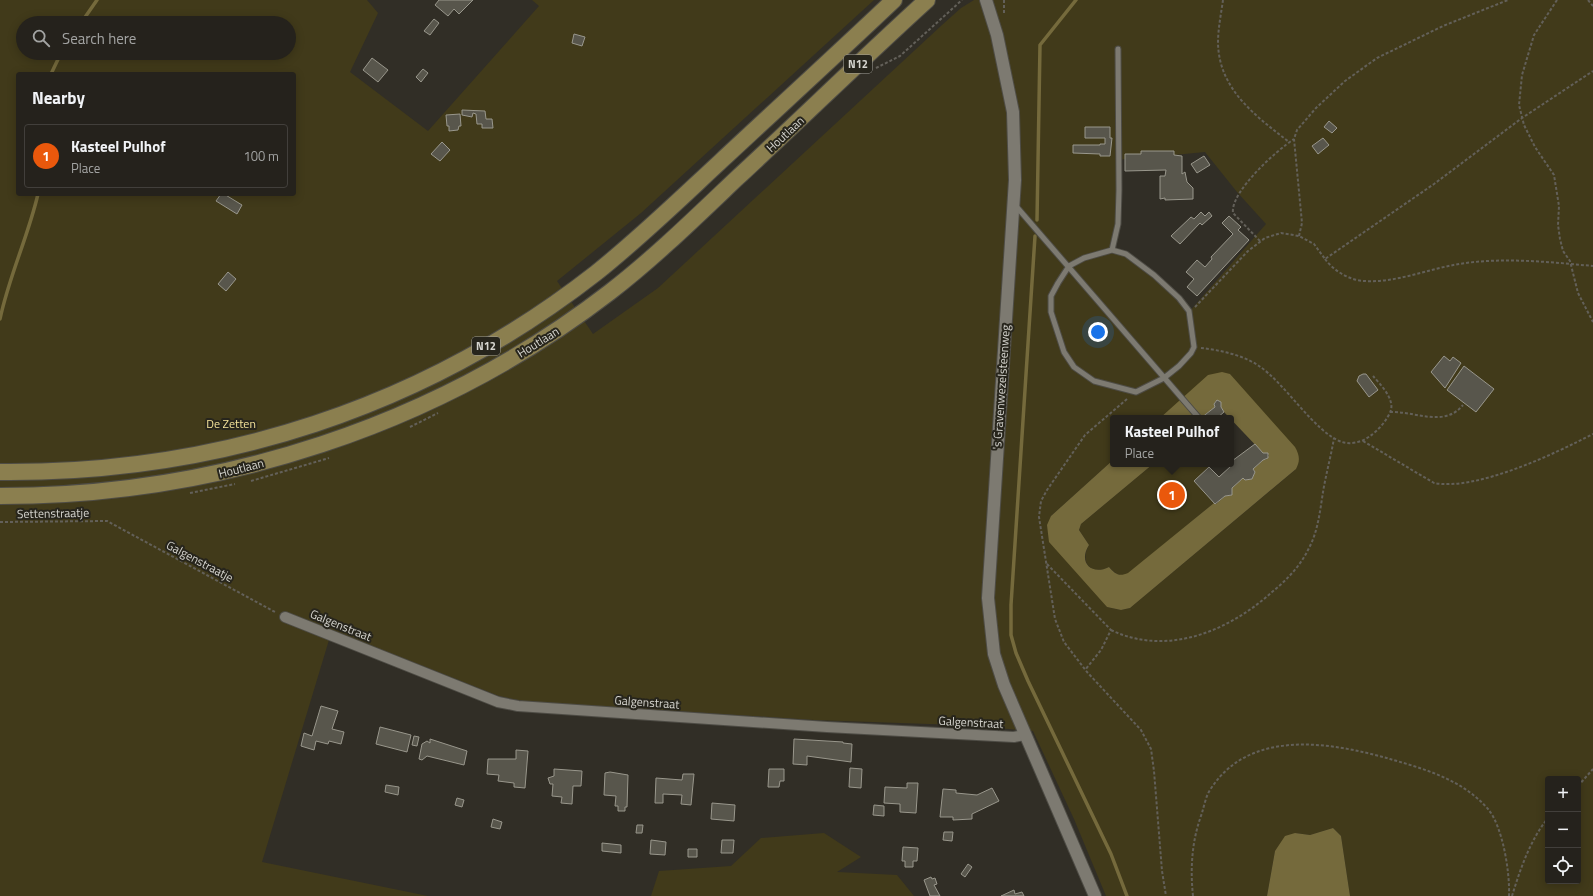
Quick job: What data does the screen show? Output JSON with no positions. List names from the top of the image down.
{
  "streets": {
    "main road": ["N12", "Houtlaan"],
    "street": ["'s Gravenwezelsteenweg", "Galgenstraat"],
    "path": ["Settenstraatje", "Galgenstraatje"]
  },
  "crossings": [
    ["'s Gravenwezelsteenweg", "Galgenstraat"],
    ["Settenstraatje", "Galgenstraatje"],
    ["Galgenstraatje", "Galgenstraat"]
  ],
  "parks": ["De Zetten"],
  "page": {
    "search": "Search here",
    "heading": "Nearby",
    "list": [
      {
        "mark": "1",
        "name": "Kasteel Pulhof",
        "note": "Place",
        "value": "100 m"
      }
    ],
    "popup": ["Kasteel Pulhof", "Place"],
    "pins": "1",
    "map_buttons": ["+", "−"]
  }
}
